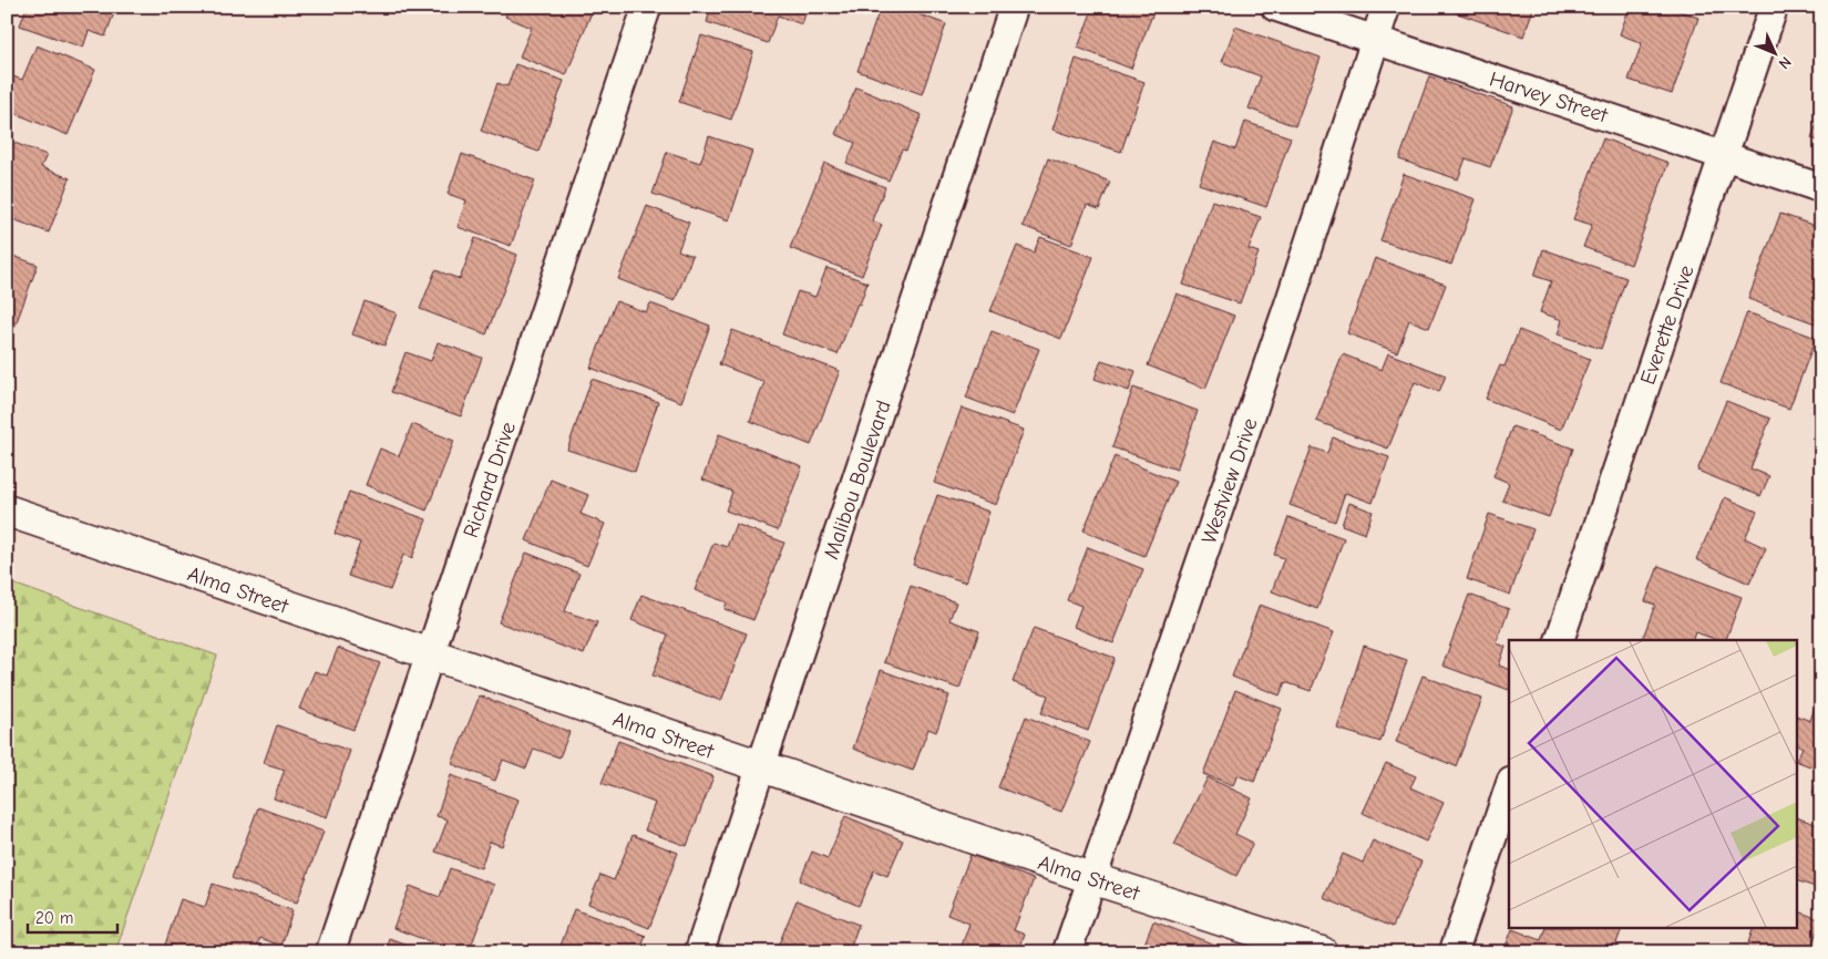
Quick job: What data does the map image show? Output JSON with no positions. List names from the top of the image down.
{
  "streets": {
    "street": [
      "Harvey Street",
      "Everette Drive",
      "Richard Drive",
      "Malibou Boulevard",
      "Westview Drive",
      "Alma Street"
    ]
  },
  "crossings": [
    ["Harvey Street", "Everette Drive"],
    ["Harvey Street", "Westview Drive"],
    ["Richard Drive", "Alma Street"],
    ["Malibou Boulevard", "Alma Street"],
    ["Westview Drive", "Alma Street"]
  ],
  "scale_bar": "20 m",
  "north": "bottom right"
}
